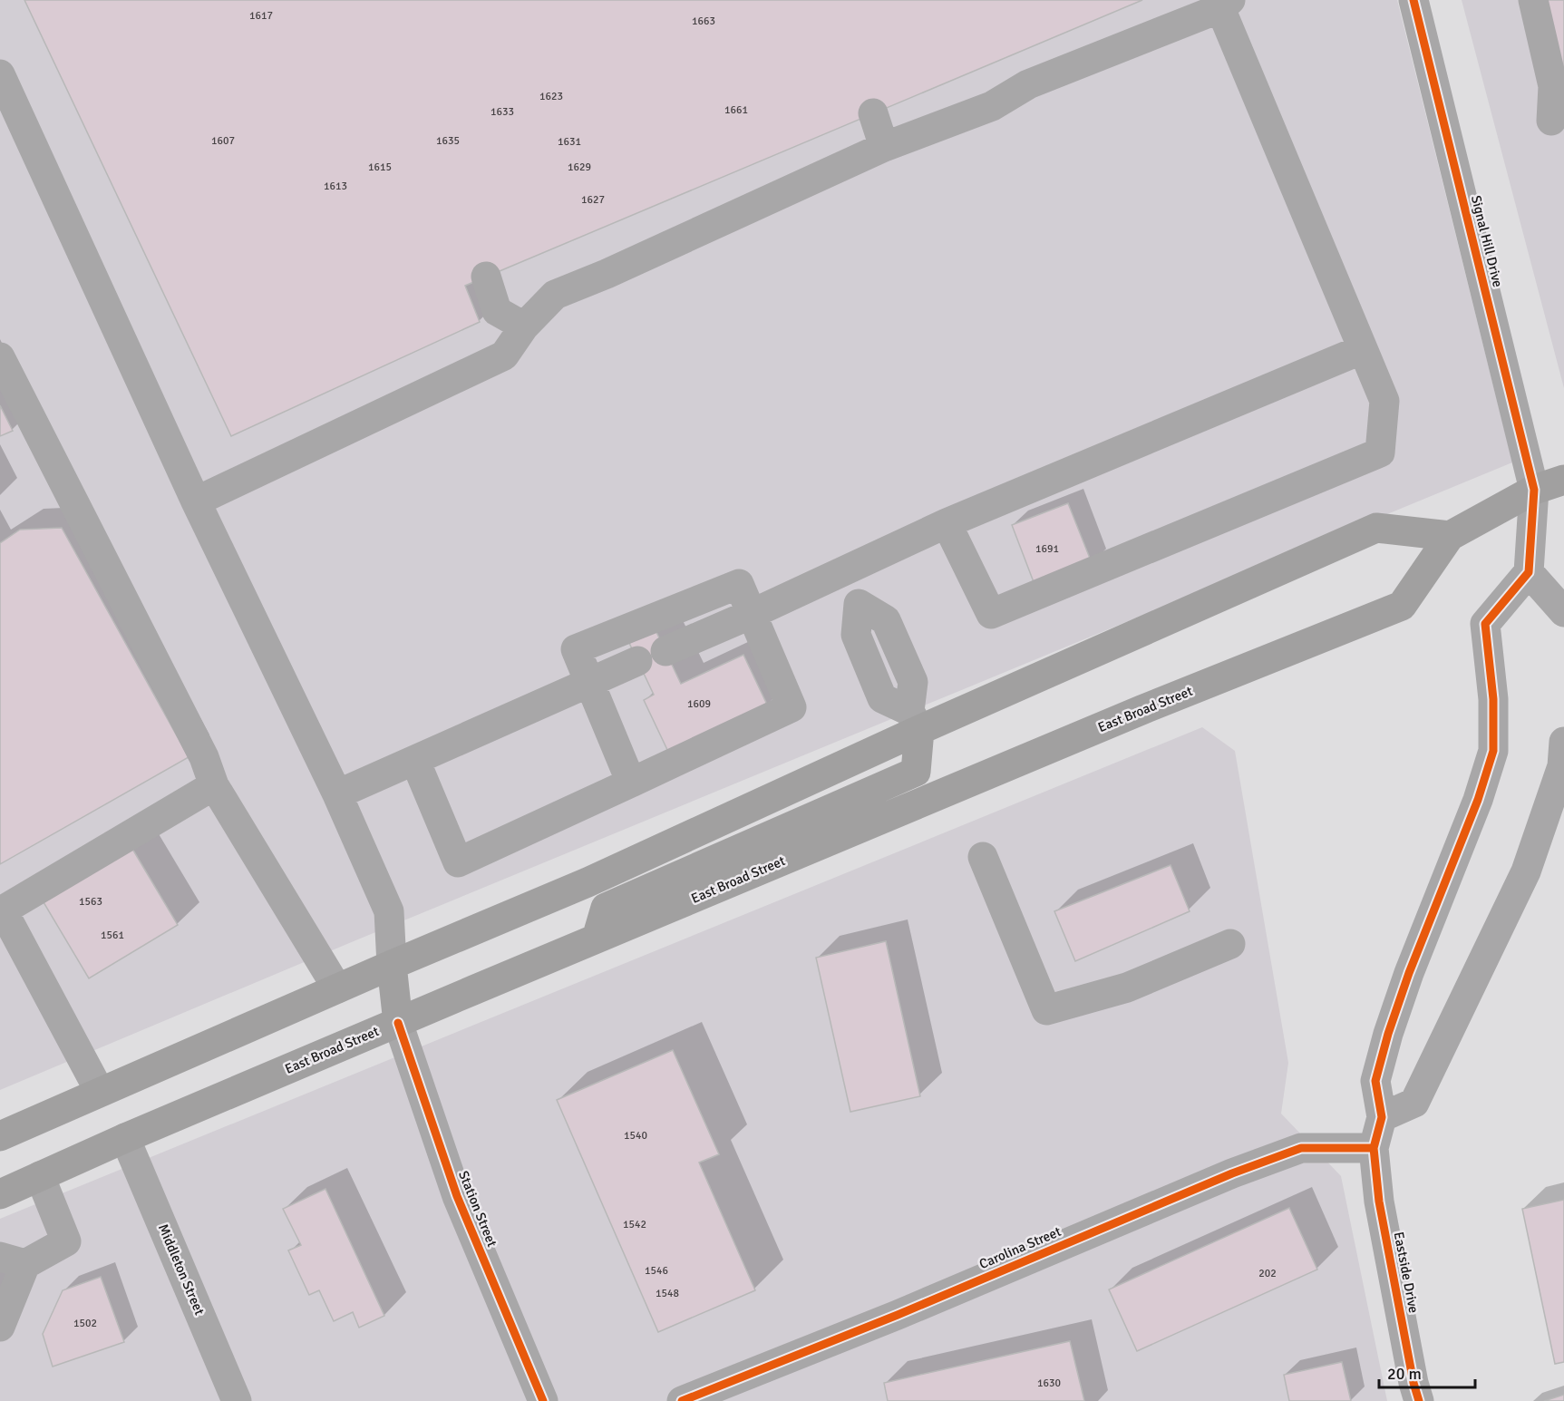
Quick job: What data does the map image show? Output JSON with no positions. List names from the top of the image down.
{
  "streets": {
    "main road": ["East Broad Street"],
    "street": [
      "Signal Hill Drive",
      "Station Street",
      "Carolina Street",
      "Middleton Street",
      "Eastside Drive"
    ]
  },
  "crossings": [
    ["Signal Hill Drive", "East Broad Street"],
    ["East Broad Street", "Station Street"],
    ["East Broad Street", "Middleton Street"],
    ["Carolina Street", "Eastside Drive"]
  ],
  "house_numbers": [
    "1617",
    "1663",
    "1623",
    "1661",
    "1633",
    "1607",
    "1635",
    "1631",
    "1615",
    "1629",
    "1613",
    "1627",
    "1691",
    "1609",
    "1563",
    "1561",
    "1540",
    "1542",
    "1546",
    "202",
    "1548",
    "1502",
    "1630"
  ],
  "scale_bar": "20 m"
}
